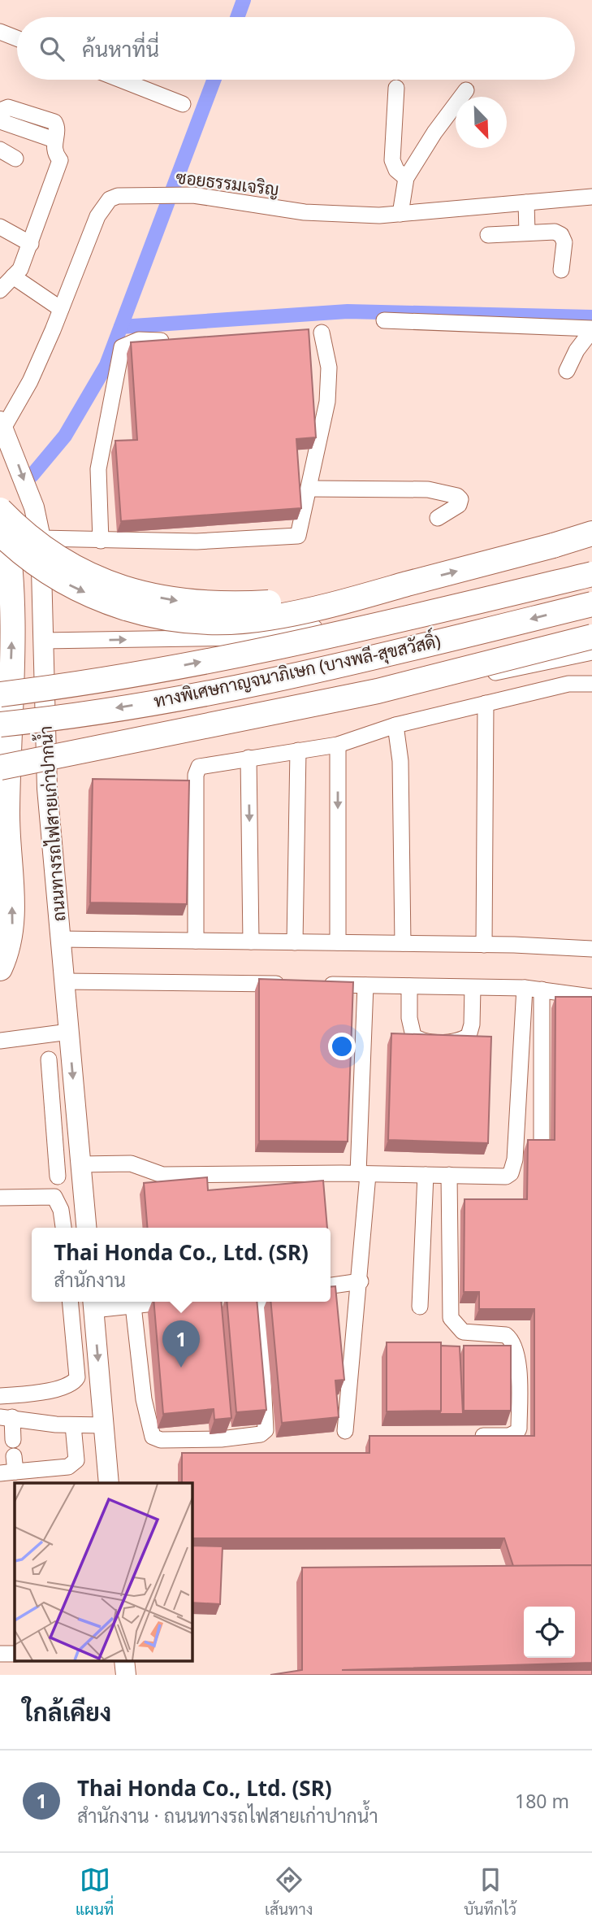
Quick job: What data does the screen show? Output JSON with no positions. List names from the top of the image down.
{
  "streets": {
    "highway": ["ทางพิเศษกาญจนาภิเษก (บางพลี-สุขสวัสดิ์)"],
    "main road": ["ถนนทางรถไฟสายเก่าปากน้ำ"],
    "street": ["ซอยธรรมเจริญ"]
  },
  "crossings": [
    ["ซอยธรรมเจริญ", "ถนนทางรถไฟสายเก่าปากน้ำ"]
  ],
  "north": "bottom right",
  "page": {
    "search": "ค้นหาที่นี่",
    "popup": ["Thai Honda Co., Ltd. (SR)", "สำนักงาน"],
    "pins": "1",
    "heading": "ใกล้เคียง",
    "list": [
      {
        "mark": "1",
        "name": "Thai Honda Co., Ltd. (SR)",
        "note": "สำนักงาน · ถนนทางรถไฟสายเก่าปากน้ำ",
        "value": "180 m"
      }
    ],
    "nav": ["แผนที่", "เส้นทาง", "บันทึกไว้"]
  }
}
